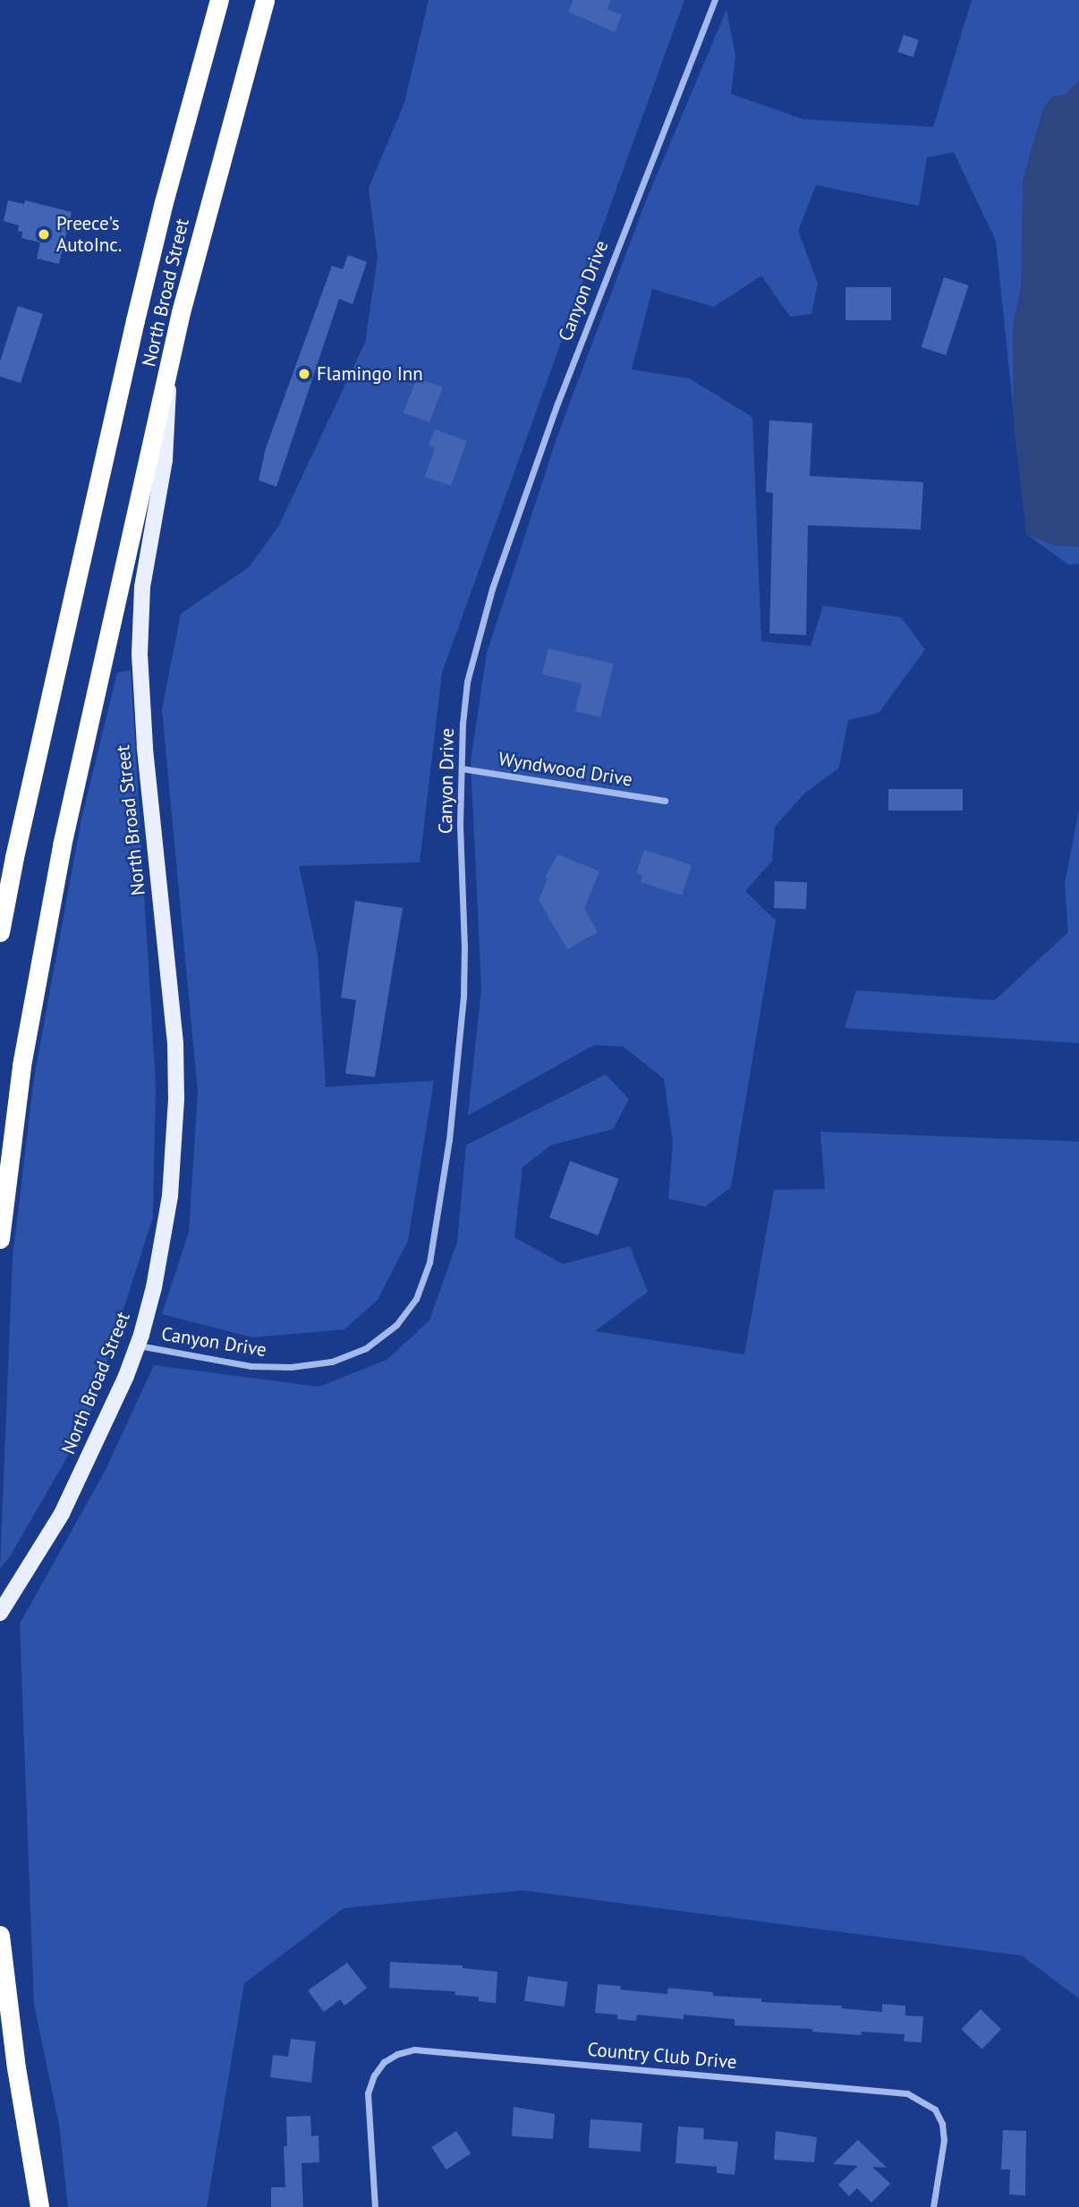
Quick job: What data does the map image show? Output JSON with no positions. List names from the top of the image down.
{
  "streets": {
    "highway": ["North Broad Street"],
    "street": ["Canyon Drive", "Wyndwood Drive", "Country Club Drive"]
  },
  "crossings": [
    ["Canyon Drive", "North Broad Street"],
    ["Canyon Drive", "Wyndwood Drive"]
  ],
  "places": ["Preece's AutoInc.", "Flamingo Inn"]
}
